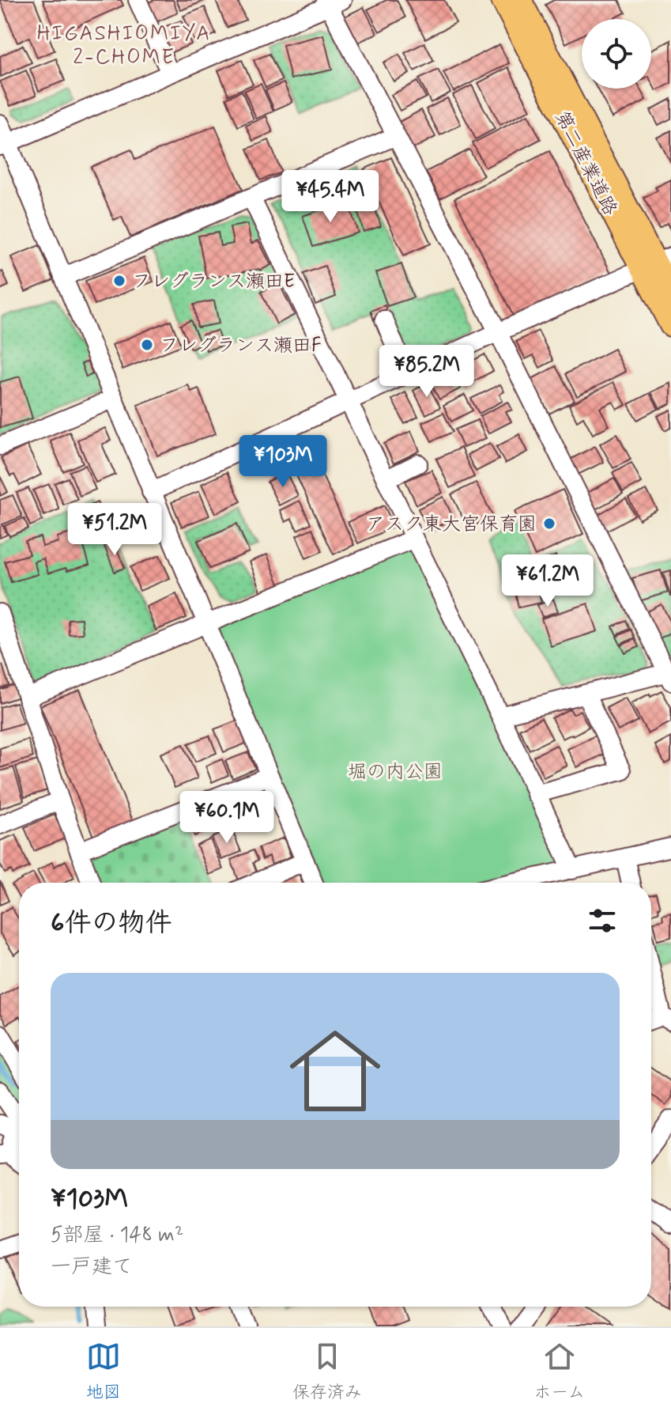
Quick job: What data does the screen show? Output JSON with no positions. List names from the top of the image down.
{
  "streets": {
    "main road": ["第二産業道路"]
  },
  "districts": ["HIGASHIOMIYA 2-CHOME"],
  "parks": ["堀の内公園"],
  "places": ["フレグランス瀬田E", "フレグランス瀬田F", "アスク東大宮保育園"],
  "page": {
    "price": [
      "¥45.4M",
      "¥85.2M",
      "¥103M",
      "¥51.2M",
      "¥61.2M",
      "¥60.1M"
    ],
    "heading": "6件の物件",
    "list": [
      {
        "name": "¥103M",
        "note": "5部屋 · 148 m² · 一戸建て"
      }
    ],
    "tabs": ["地図", "保存済み", "ホーム"]
  }
}
